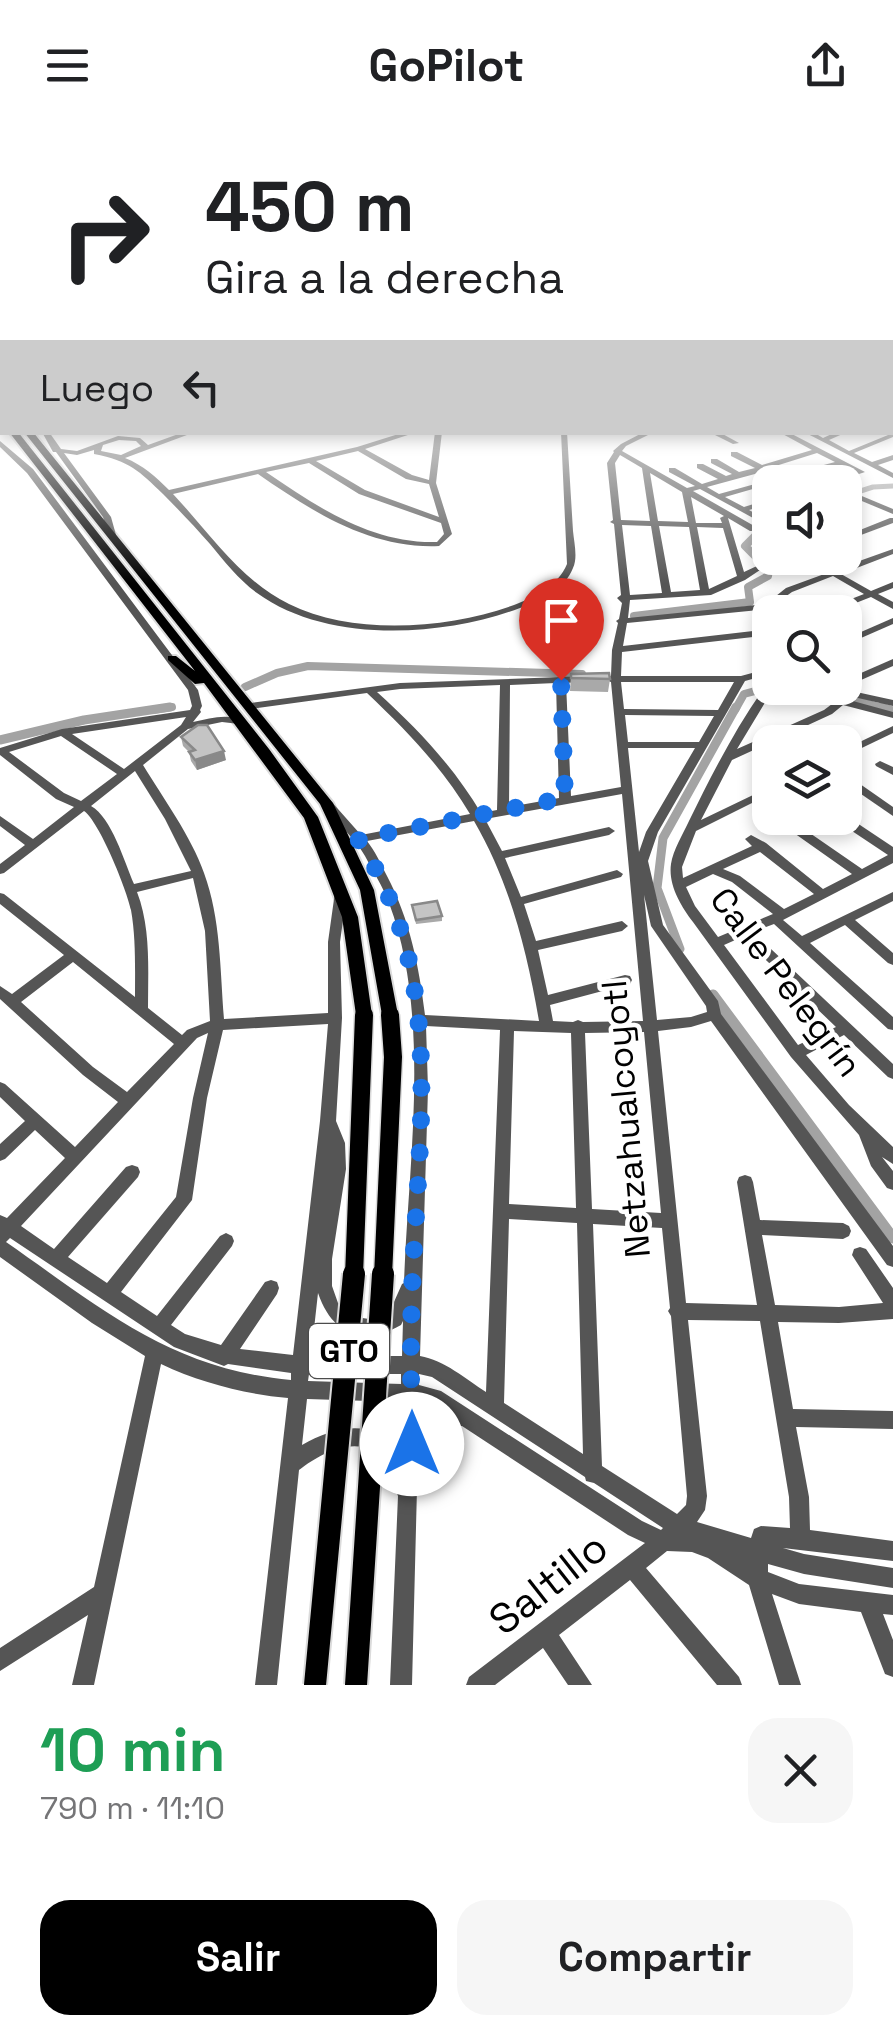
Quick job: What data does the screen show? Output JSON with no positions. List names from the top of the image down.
{
  "streets": {
    "main road": ["GTO"],
    "street": ["Calle Pelegrín", "Netzahualcoyotl", "Saltillo"]
  },
  "crossings": [
    ["Netzahualcoyotl", "Saltillo"]
  ],
  "page": {
    "header": "GoPilot",
    "turn": ["450 m", "Gira a la derecha"],
    "then": "Luego",
    "heading": ["10 min", "790 m · 11:10"],
    "buttons": ["Salir", "Compartir"]
  }
}
